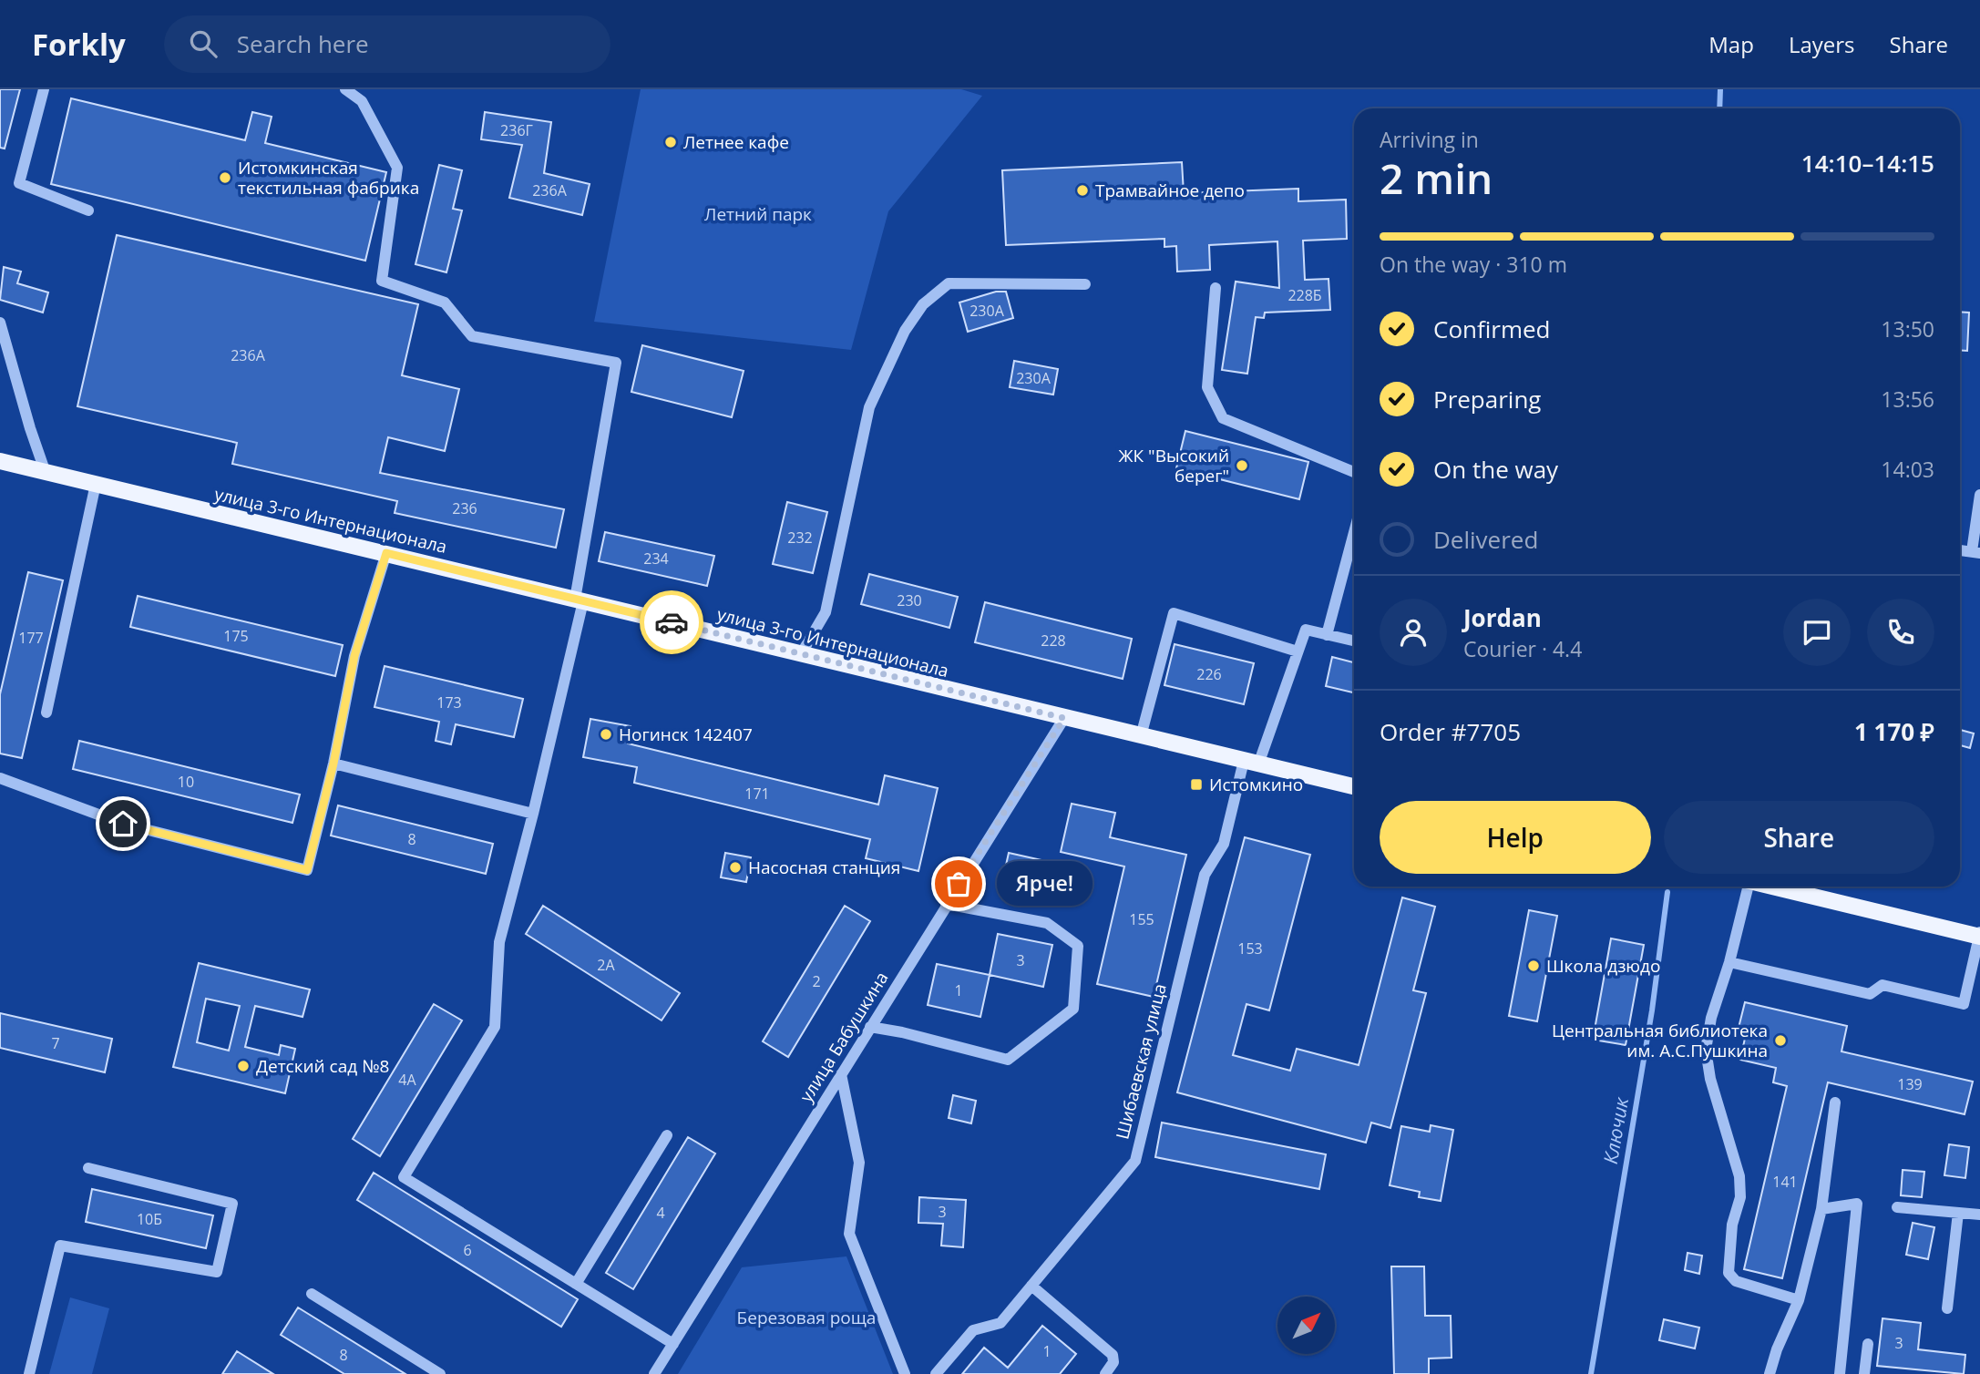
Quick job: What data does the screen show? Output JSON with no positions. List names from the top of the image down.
{
  "streets": {
    "main road": ["улица 3-го Интернационала"],
    "street": ["улица Бабушкина", "Шибаевская улица"]
  },
  "crossings": [
    ["улица 3-го Интернационала", "улица Бабушкина"],
    ["улица 3-го Интернационала", "Шибаевская улица"]
  ],
  "water": ["Ключик"],
  "parks": ["Летний парк", "Березовая роща"],
  "places": {
    "other": [
      "Летнее кафе",
      "Истомкинская текстильная фабрика",
      "Трамвайное депо",
      "ЖК \"Высокий берег\"",
      "Ногинск 142407",
      "Насосная станция",
      "Ярче!",
      "Школа дзюдо",
      "Центральная библиотека им. А.С.Пушкина",
      "Детский сад №8"
    ],
    "transit": ["Истомкино"]
  },
  "house_numbers": [
    "236Г",
    "236А",
    "228Б",
    "230А",
    "236А",
    "230А",
    "236",
    "232",
    "234",
    "230",
    "175",
    "177",
    "228",
    "226",
    "173",
    "10",
    "171",
    "8",
    "155",
    "153",
    "3",
    "2А",
    "2",
    "1",
    "7",
    "4А",
    "139",
    "141",
    "3",
    "4",
    "10Б",
    "6",
    "3",
    "1",
    "8"
  ],
  "north": "top right",
  "page": {
    "header": "Forkly",
    "search": "Search here",
    "nav": ["Map", "Layers", "Share"],
    "heading": ["2 min", "Arriving in", "14:10–14:15"],
    "panel": [
      "Jordan",
      "Courier · 4.4",
      "Order #7705",
      "1 170 ₽"
    ],
    "bar": "On the way · 310 m",
    "list": [
      ["Confirmed", "13:50"],
      ["Preparing", "13:56"],
      ["On the way", "14:03"],
      "Delivered"
    ],
    "buttons": ["Help", "Share"],
    "bubble": "Ярче!"
  }
}
